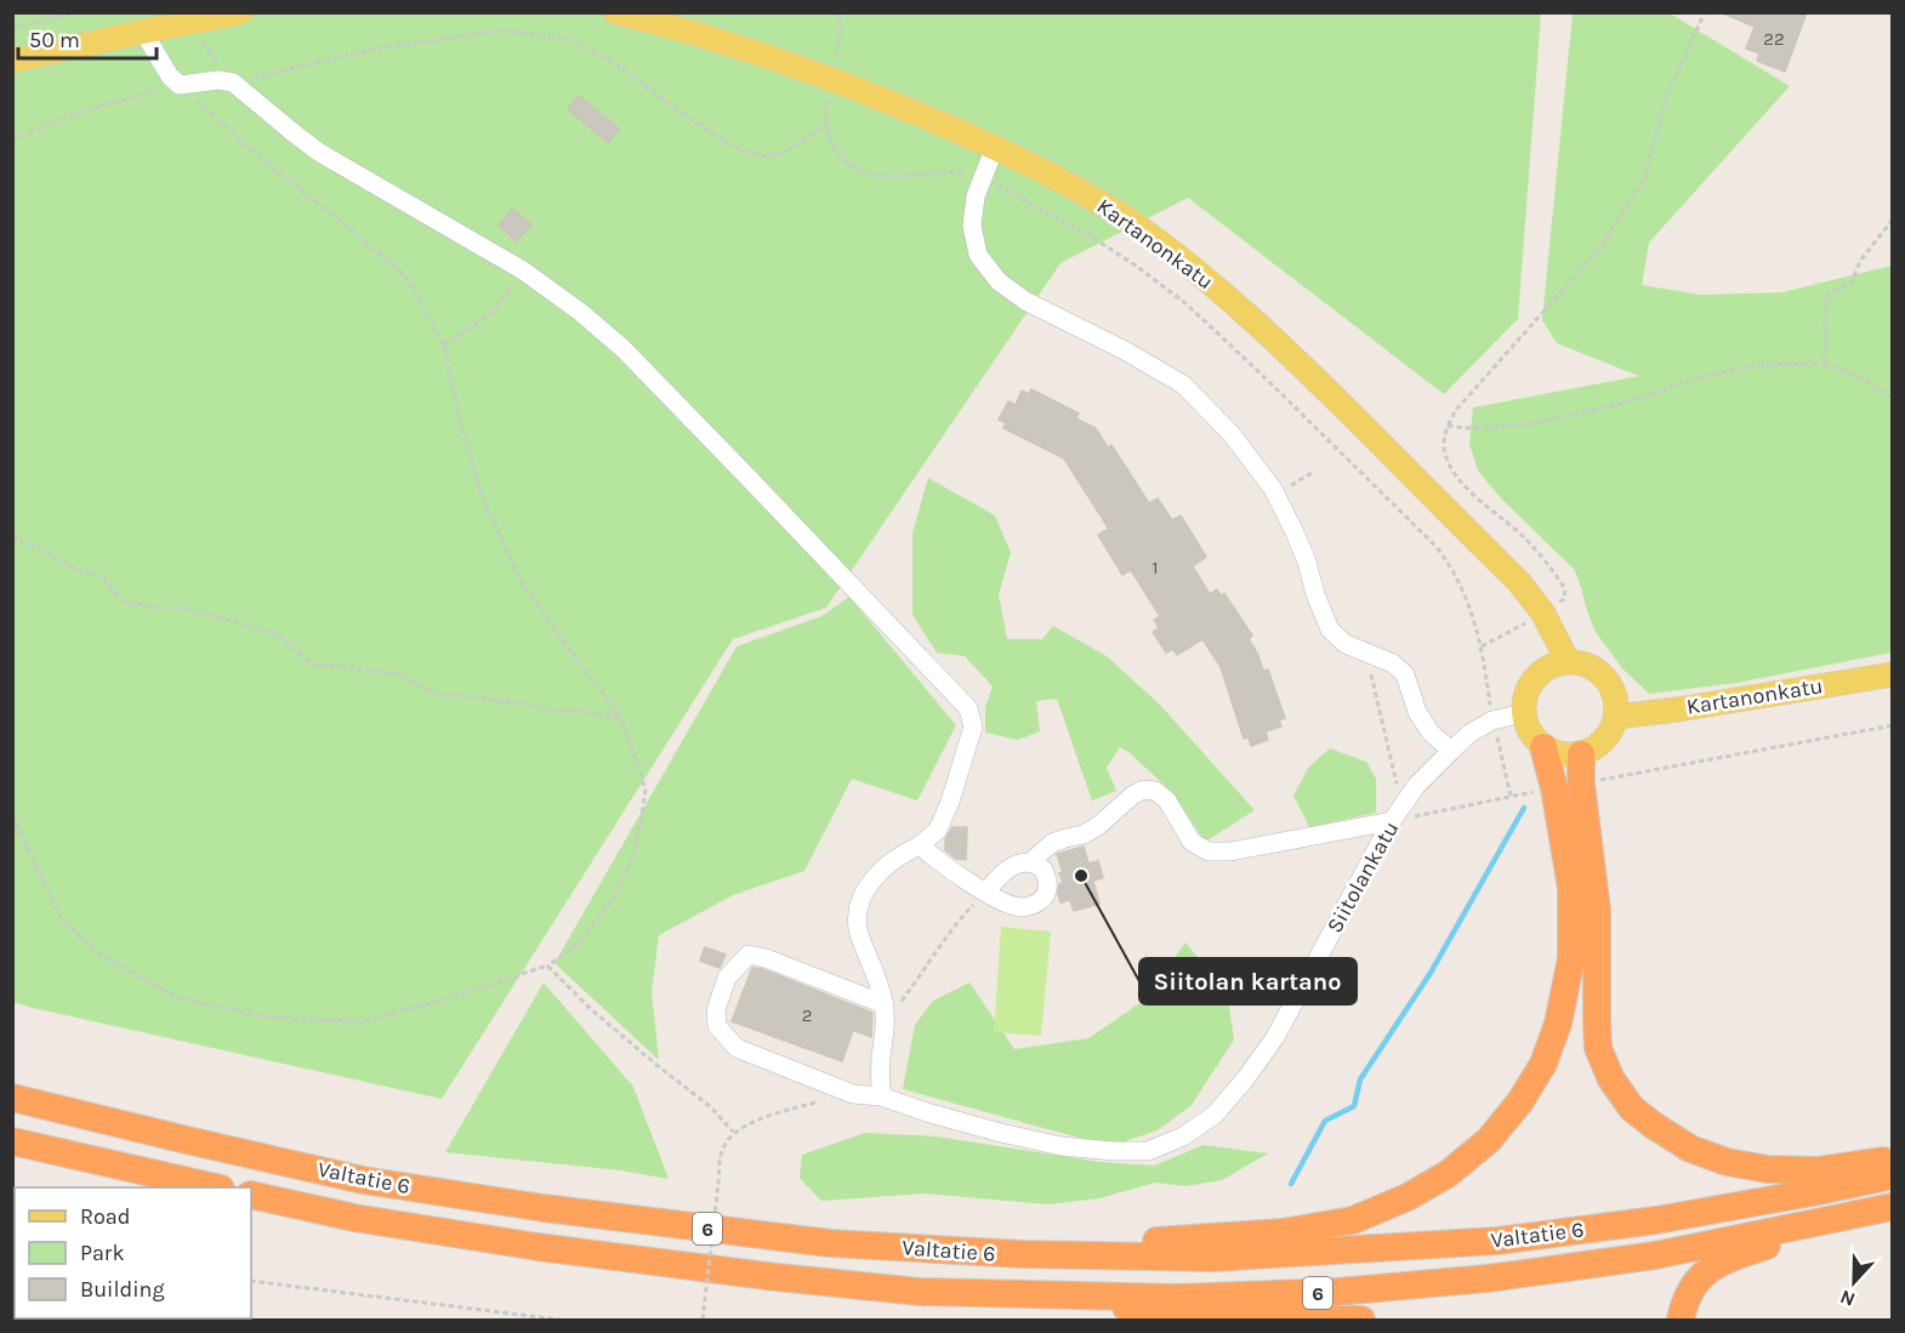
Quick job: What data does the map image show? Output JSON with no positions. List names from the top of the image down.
{
  "streets": {
    "highway": ["Valtatie 6", "6"],
    "main road": ["Kartanonkatu"],
    "street": ["Siitolankatu"]
  },
  "crossings": [
    ["Kartanonkatu", "Siitolankatu"]
  ],
  "places": ["Siitolan kartano"],
  "house_numbers": ["22", "1", "2"],
  "legend": ["Road", "Park", "Building"],
  "scale_bar": "50 m",
  "north": "bottom"
}
